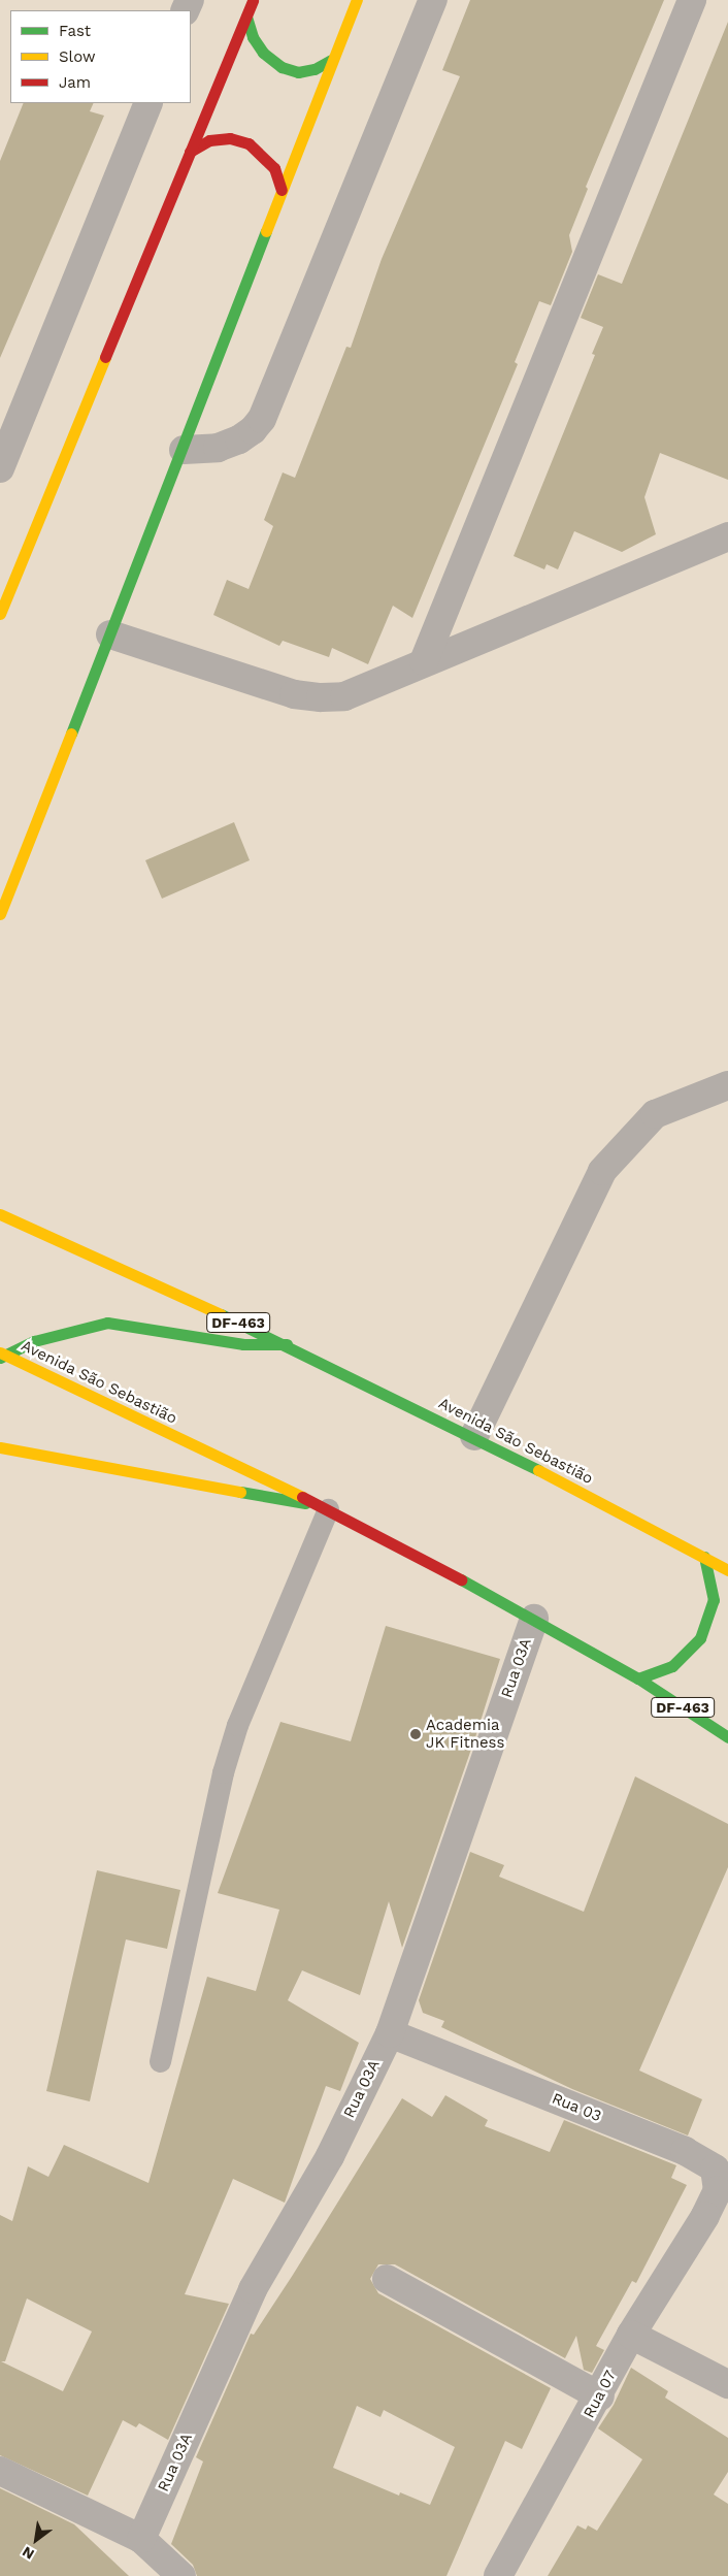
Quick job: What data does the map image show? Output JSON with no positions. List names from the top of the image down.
{
  "streets": {
    "street": [
      "DF-463",
      "Avenida São Sebastião",
      "Rua 03A",
      "Rua 03",
      "Rua 07"
    ]
  },
  "crossings": [
    ["Avenida São Sebastião", "Rua 03A"],
    ["Rua 03A", "Rua 03"],
    ["Rua 03", "Rua 07"]
  ],
  "places": ["Academia JK Fitness"],
  "legend": ["Fast", "Slow", "Jam"],
  "north": "bottom left"
}
